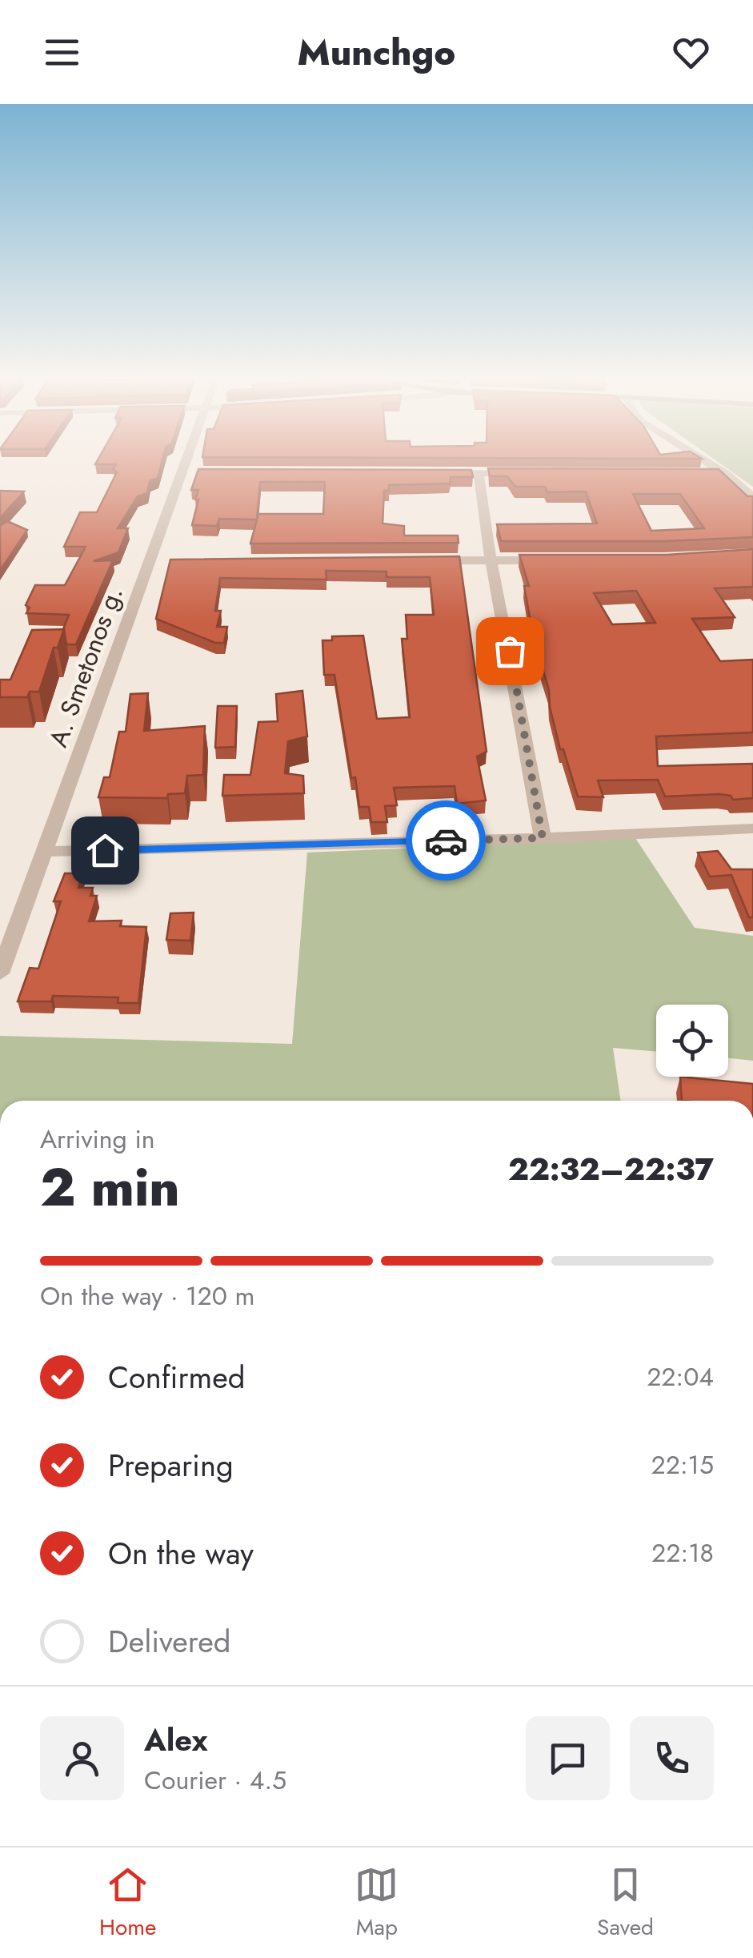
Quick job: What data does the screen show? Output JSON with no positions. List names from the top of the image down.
{
  "streets": {
    "street": ["A. Smetonos g."]
  },
  "page": {
    "header": "Munchgo",
    "heading": ["2 min", "Arriving in", "22:32–22:37"],
    "panel": ["Alex", "Courier · 4.5"],
    "bar": "On the way · 120 m",
    "list": [
      ["Confirmed", "22:04"],
      ["Preparing", "22:15"],
      ["On the way", "22:18"],
      "Delivered"
    ],
    "tabs": ["Home", "Map", "Saved"]
  }
}
